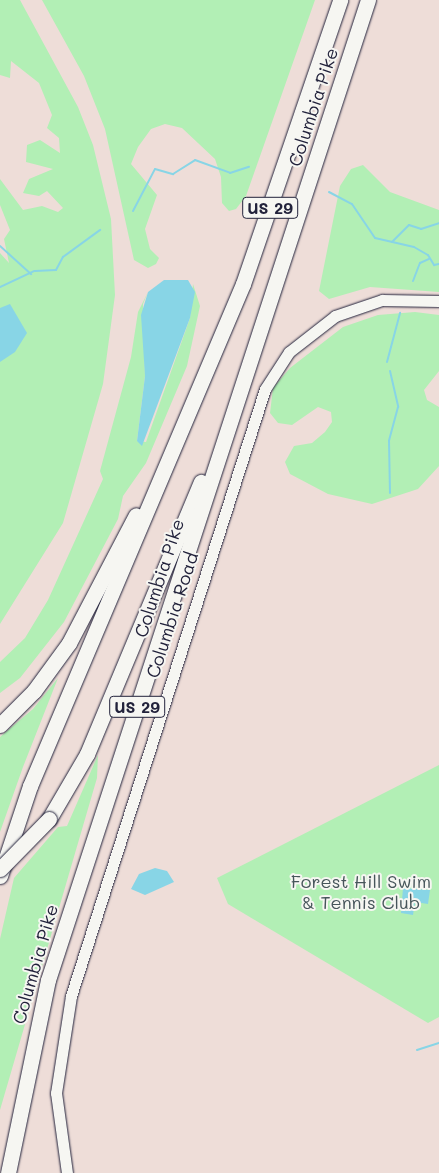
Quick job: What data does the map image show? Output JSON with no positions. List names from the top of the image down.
{
  "streets": {
    "highway": ["Columbia Pike", "US 29"],
    "street": ["Columbia Road"]
  },
  "parks": ["Forest Hill Swim & Tennis Club"]
}
